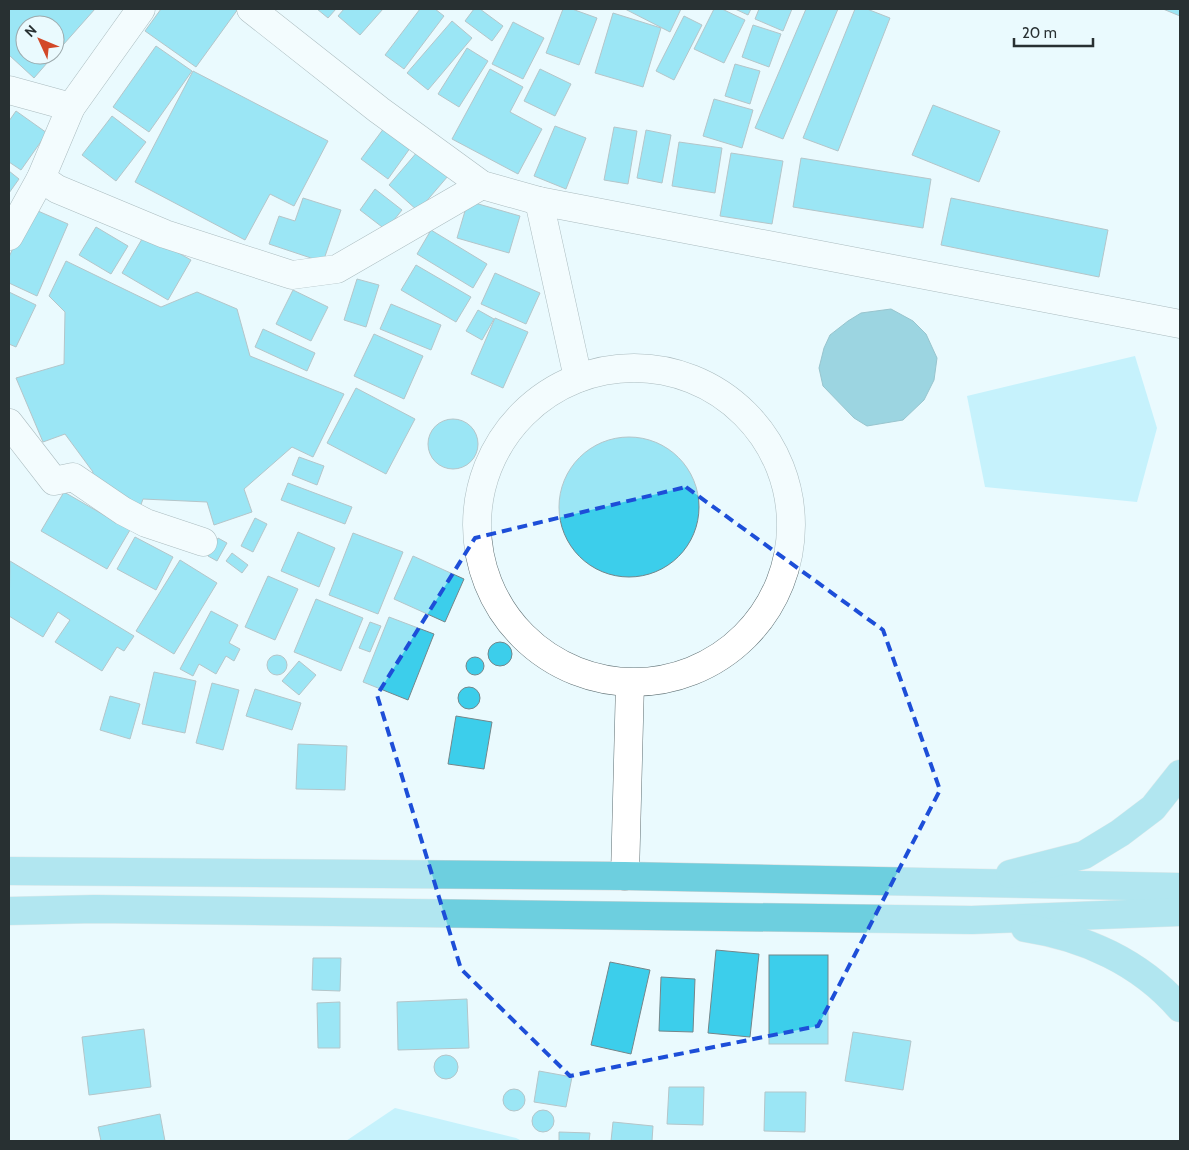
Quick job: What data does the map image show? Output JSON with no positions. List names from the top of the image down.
{
  "scale_bar": "20 m",
  "north": "top left"
}
